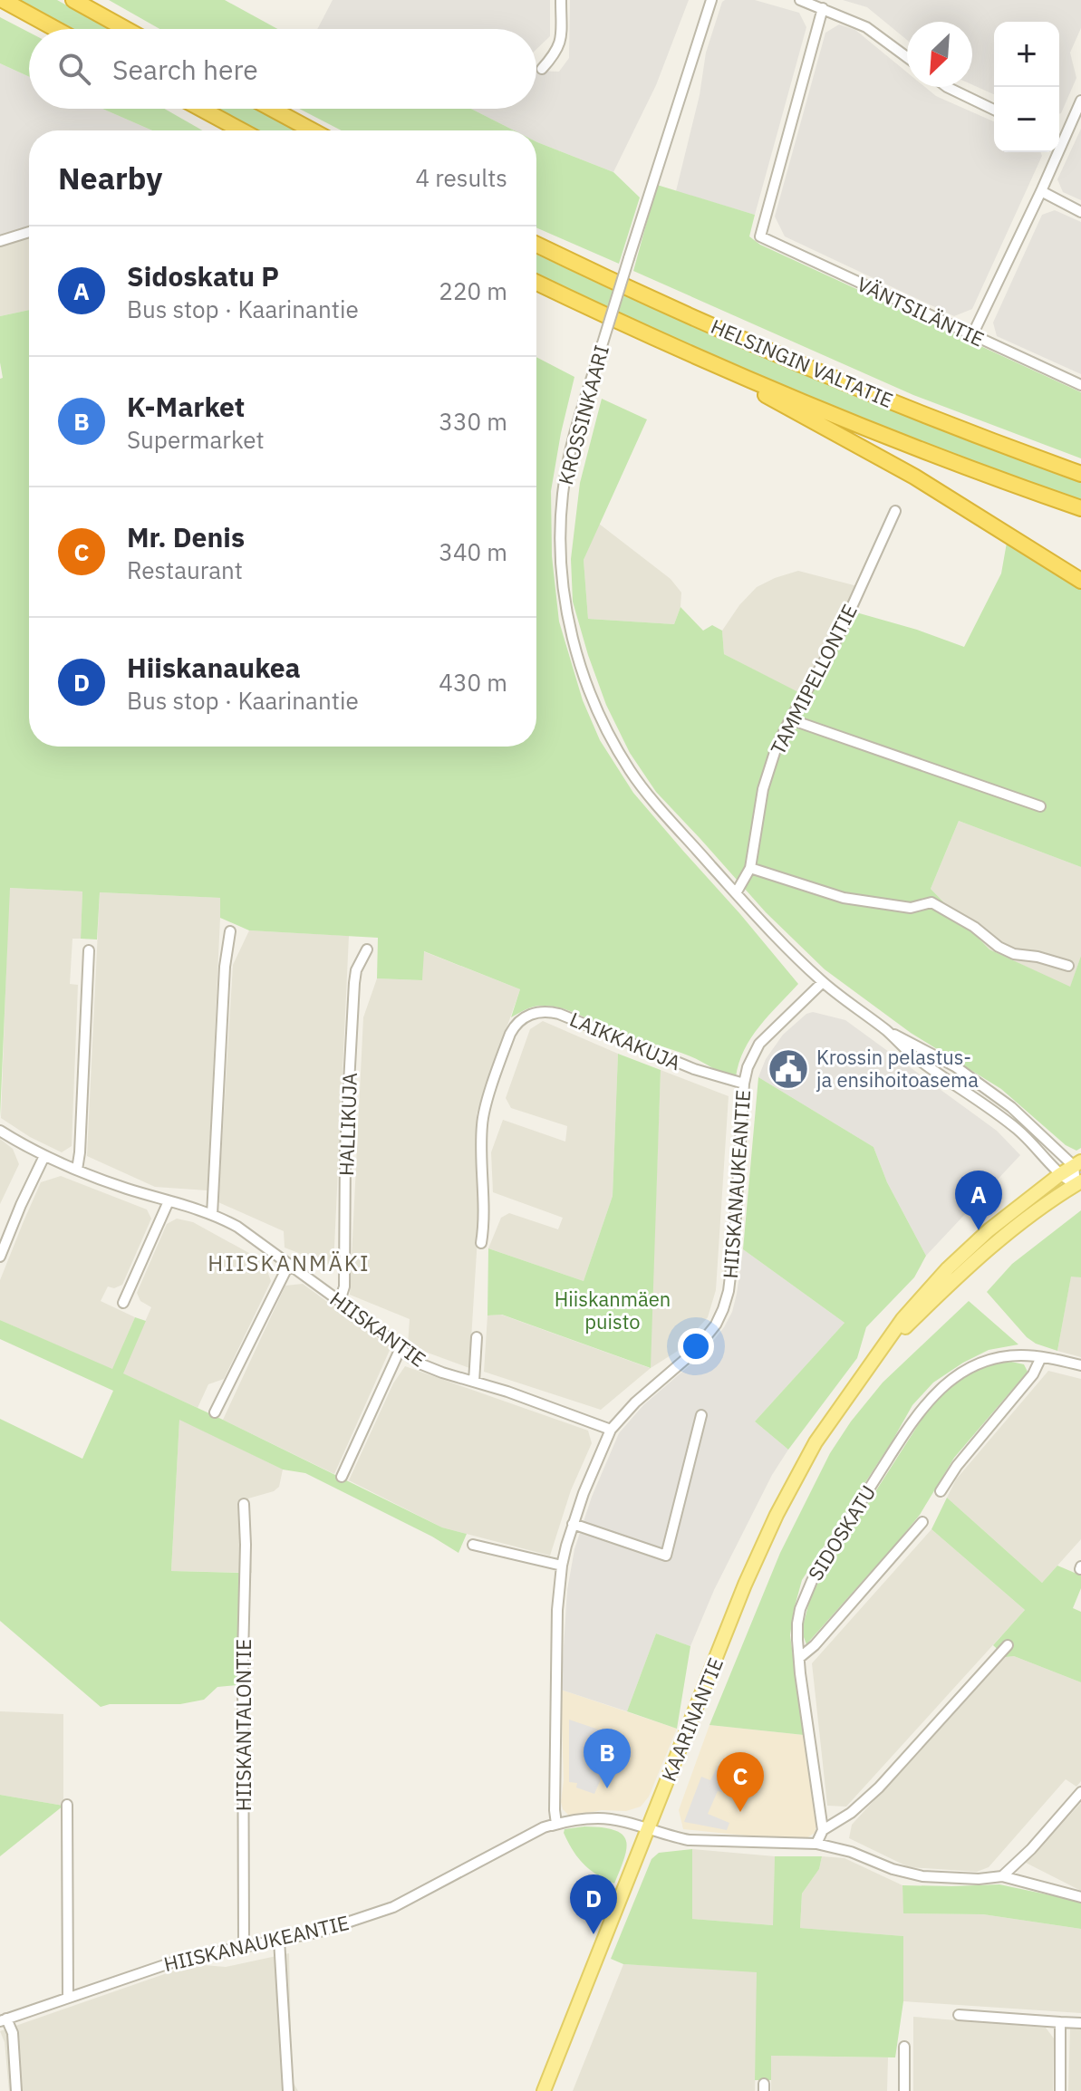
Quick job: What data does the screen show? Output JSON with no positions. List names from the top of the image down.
{
  "streets": {
    "highway": ["HELSINGIN VALTATIE"],
    "main road": ["KAARINANTIE"],
    "street": [
      "VÄNTSILÄNTIE",
      "KROSSINKAARI",
      "TAMMIPELLONTIE",
      "LAIKKAKUJA",
      "HALLIKUJA",
      "HIISKANAUKEANTIE",
      "HIISKANTIE",
      "SIDOSKATU",
      "HIISKANTALONTIE"
    ]
  },
  "crossings": [
    ["KROSSINKAARI", "TAMMIPELLONTIE"],
    ["KROSSINKAARI", "HIISKANAUKEANTIE"],
    ["KROSSINKAARI", "KAARINANTIE"],
    ["LAIKKAKUJA", "HIISKANAUKEANTIE"],
    ["HALLIKUJA", "HIISKANTIE"],
    ["HIISKANAUKEANTIE", "HIISKANTIE"],
    ["HIISKANAUKEANTIE", "KAARINANTIE"],
    ["HIISKANAUKEANTIE", "HIISKANTALONTIE"]
  ],
  "districts": ["HIISKANMÄKI"],
  "parks": ["Hiiskanmäen puisto"],
  "places": {
    "public building": ["Krossin pelastus- ja ensihoitoasema"]
  },
  "north": "bottom left",
  "page": {
    "map_buttons": ["+", "−"],
    "search": "Search here",
    "heading": ["Nearby", "4 results"],
    "list": [
      {
        "mark": "A",
        "name": "Sidoskatu P",
        "note": "Bus stop · Kaarinantie",
        "value": "220 m"
      },
      {
        "mark": "B",
        "name": "K-Market",
        "note": "Supermarket",
        "value": "330 m"
      },
      {
        "mark": "C",
        "name": "Mr. Denis",
        "note": "Restaurant",
        "value": "340 m"
      },
      {
        "mark": "D",
        "name": "Hiiskanaukea",
        "note": "Bus stop · Kaarinantie",
        "value": "430 m"
      }
    ],
    "pins": [
      "A",
      "B",
      "C",
      "D"
    ]
  }
}
